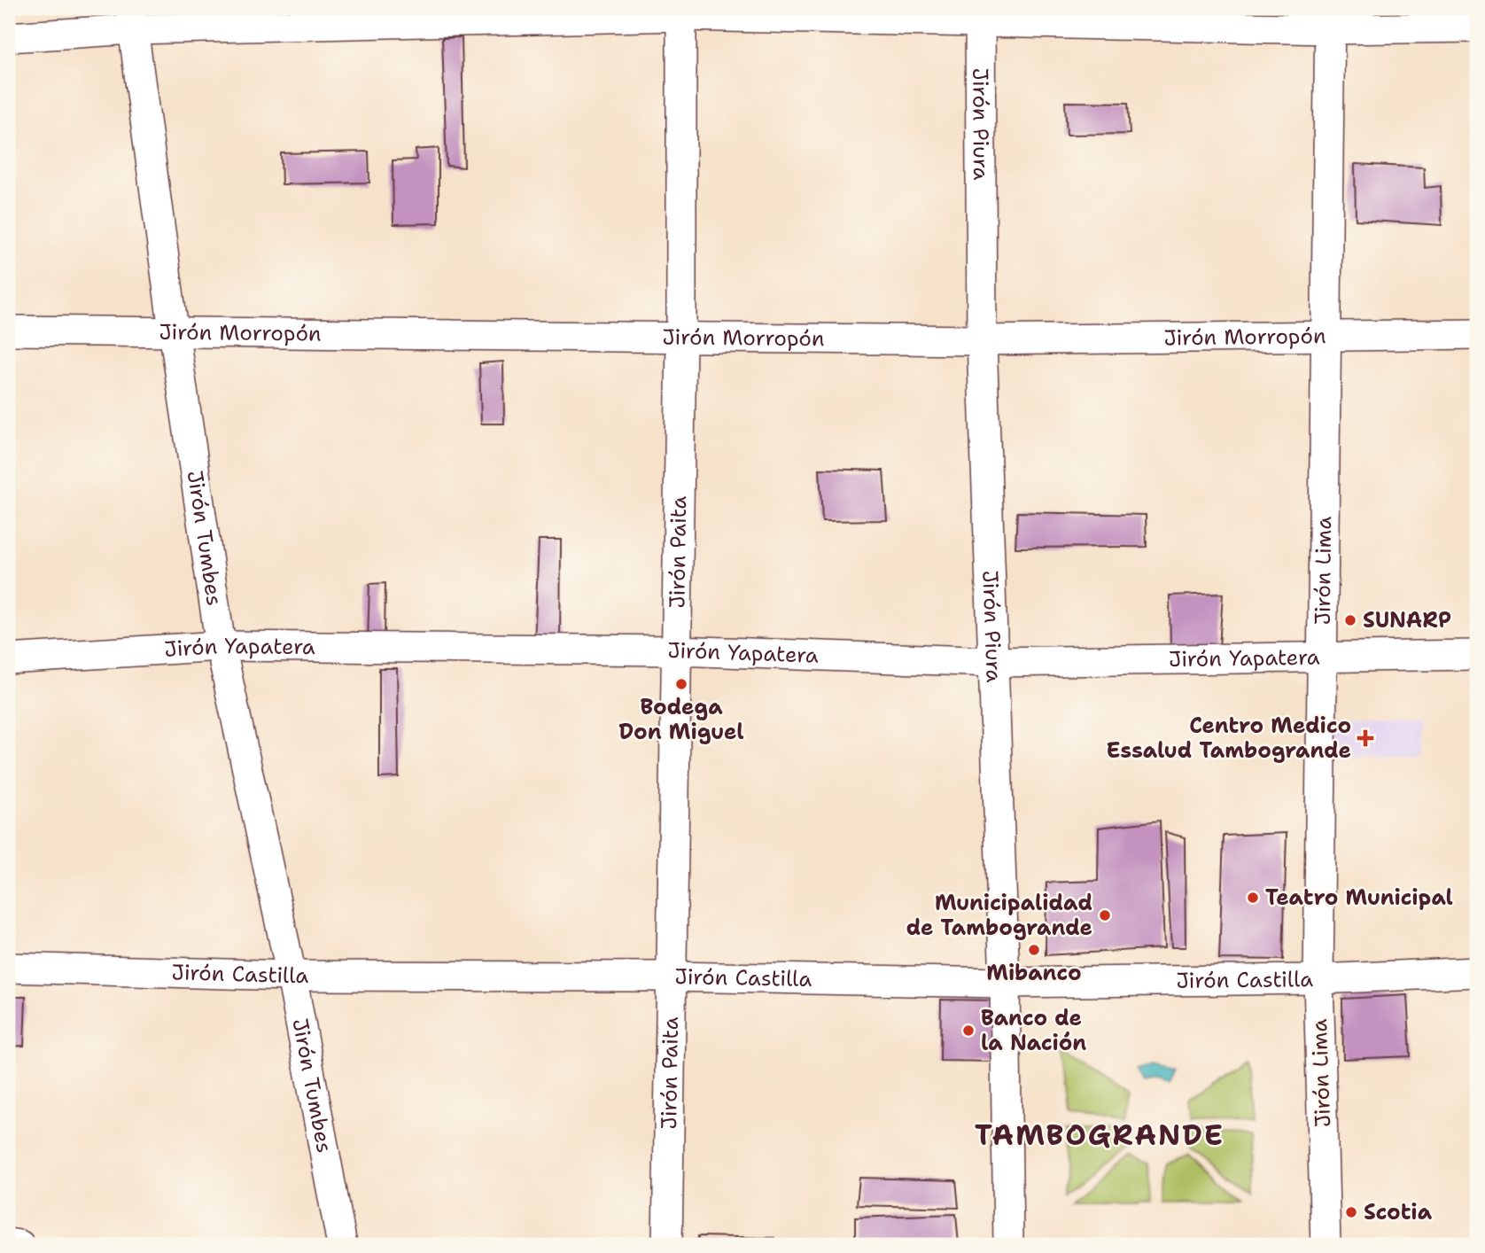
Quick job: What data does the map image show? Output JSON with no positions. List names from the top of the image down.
{
  "streets": {
    "street": [
      "Jirón Piura",
      "Jirón Morropón",
      "Jirón Tumbes",
      "Jirón Paita",
      "Jirón Lima",
      "Jirón Yapatera",
      "Jirón Castilla"
    ]
  },
  "crossings": [
    ["Jirón Piura", "Jirón Morropón"],
    ["Jirón Piura", "Jirón Yapatera"],
    ["Jirón Piura", "Jirón Castilla"],
    ["Jirón Morropón", "Jirón Tumbes"],
    ["Jirón Morropón", "Jirón Paita"],
    ["Jirón Morropón", "Jirón Lima"],
    ["Jirón Tumbes", "Jirón Yapatera"],
    ["Jirón Tumbes", "Jirón Castilla"],
    ["Jirón Paita", "Jirón Yapatera"],
    ["Jirón Paita", "Jirón Castilla"],
    ["Jirón Lima", "Jirón Yapatera"],
    ["Jirón Lima", "Jirón Castilla"]
  ],
  "districts": ["TAMBOGRANDE"],
  "places": {
    "other": [
      "SUNARP",
      "Bodega Don Miguel",
      "Teatro Municipal",
      "Municipalidad de Tambogrande",
      "Mibanco",
      "Banco de la Nación",
      "Scotia"
    ],
    "health": ["Centro Medico Essalud Tambogrande"]
  }
}
